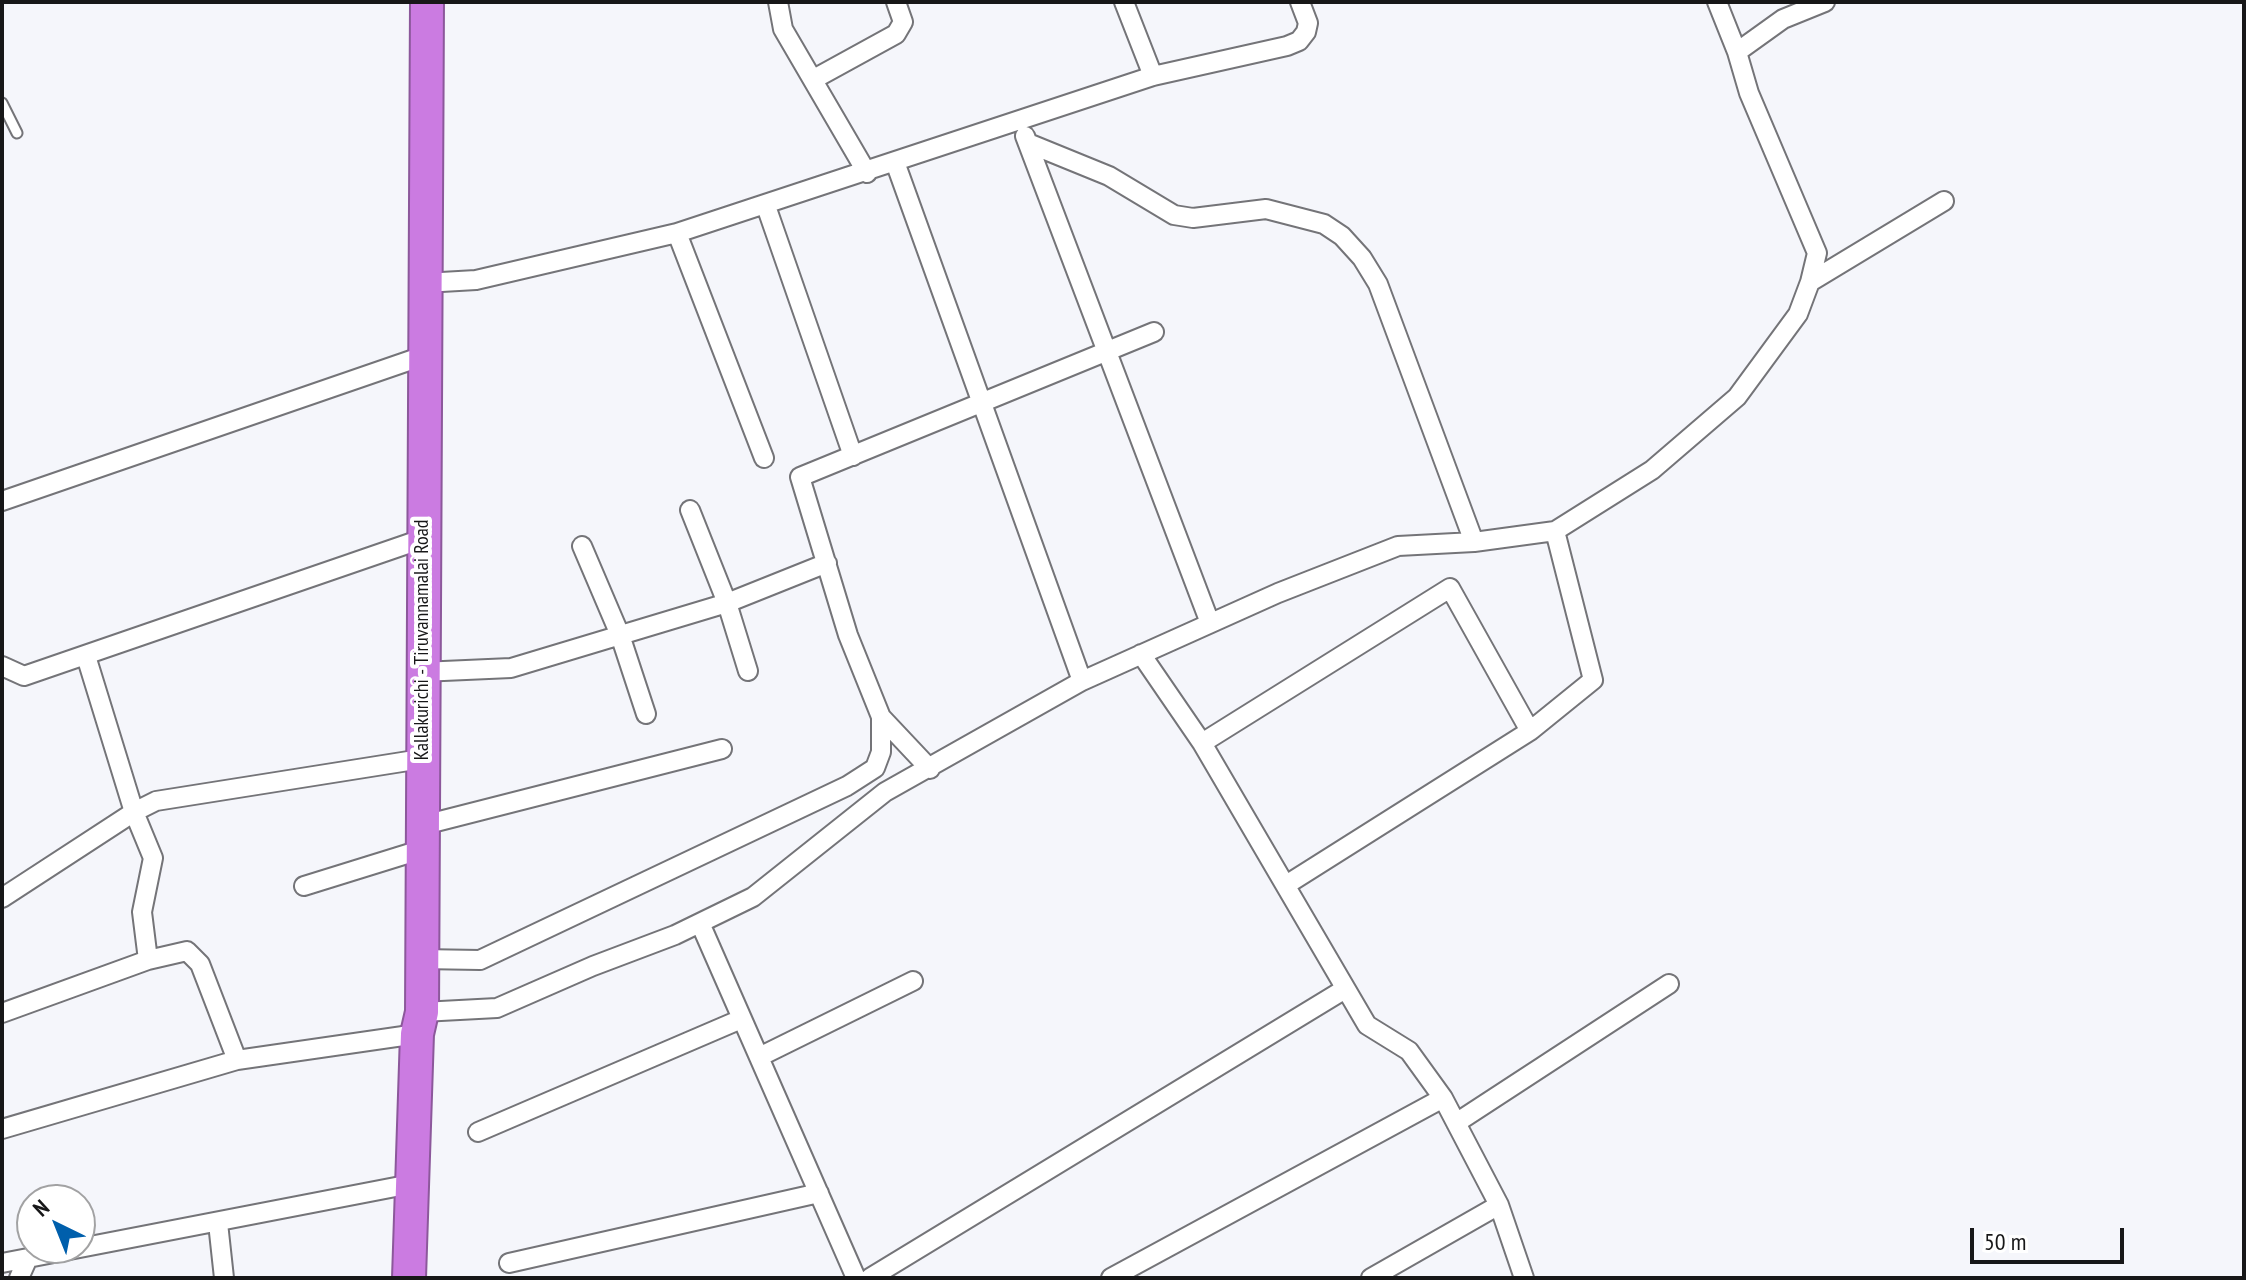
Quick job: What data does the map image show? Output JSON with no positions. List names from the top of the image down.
{
  "streets": {
    "highway": ["Kallakurichi - Tiruvannamalai Road"]
  },
  "scale_bar": "50 m",
  "north": "top left"
}
